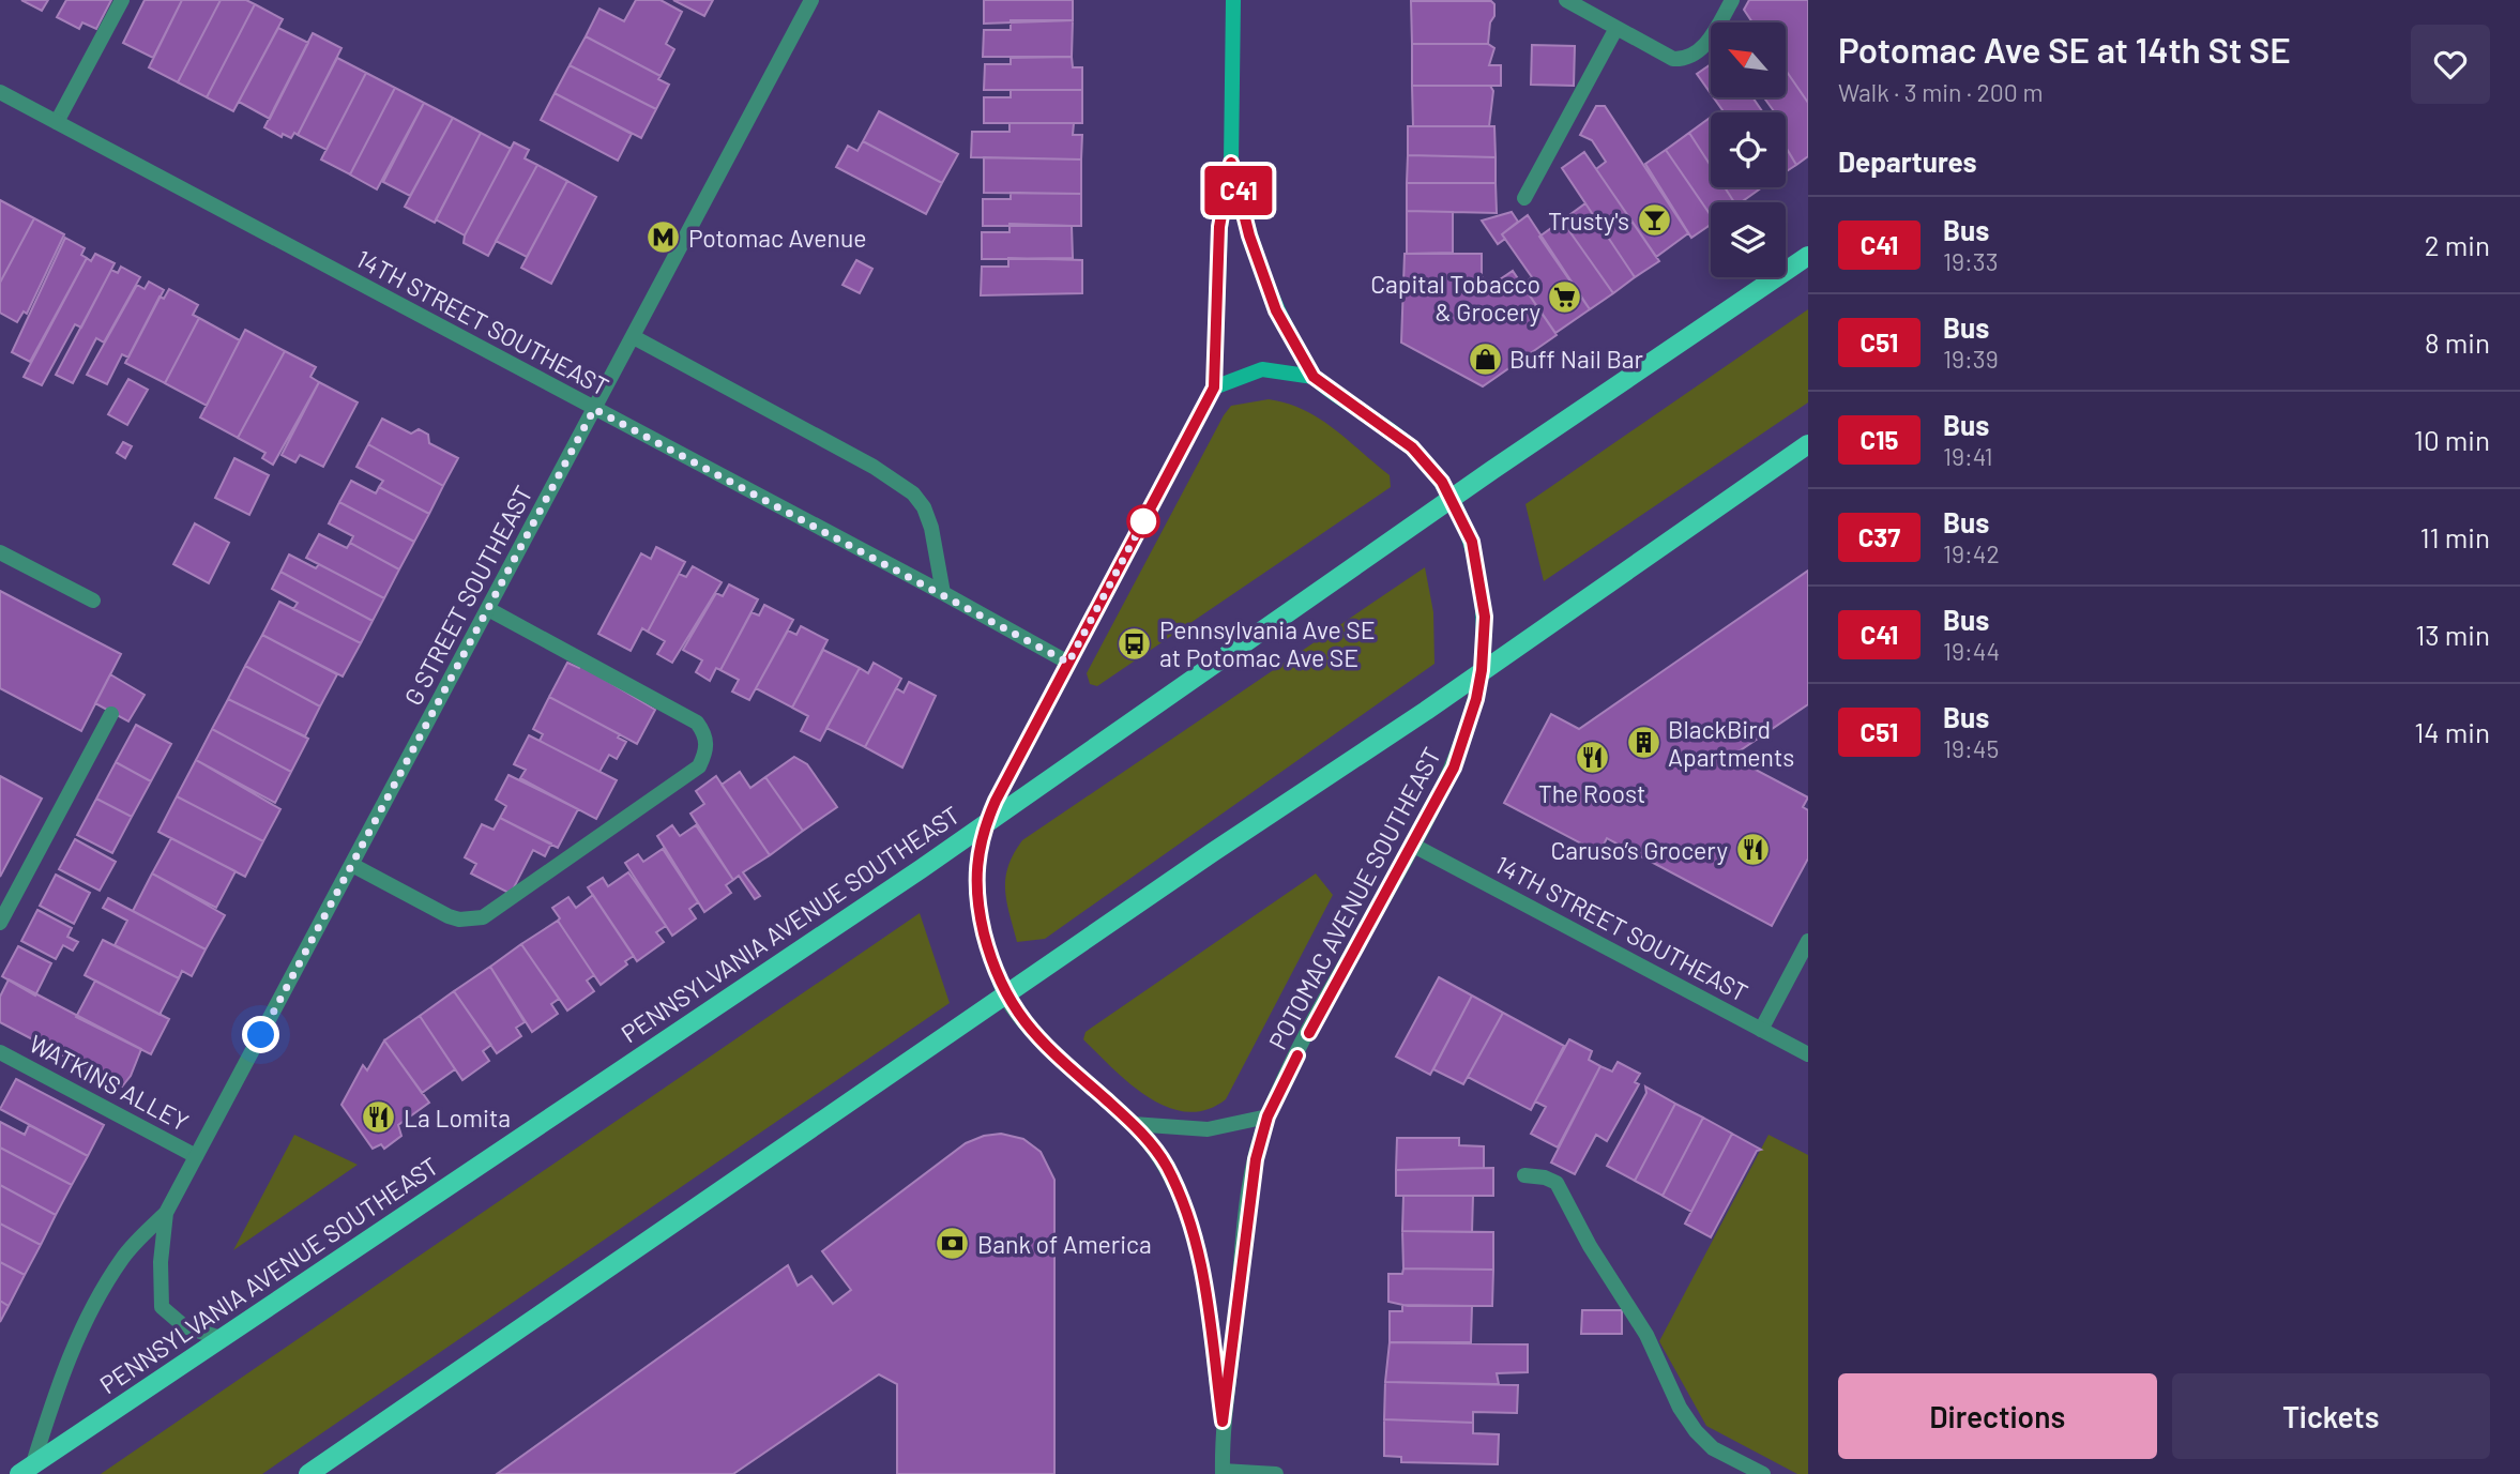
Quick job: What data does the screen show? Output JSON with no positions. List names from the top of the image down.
{
  "streets": {
    "main road": ["POTOMAC AVENUE SOUTHEAST", "PENNSYLVANIA AVENUE SOUTHEAST"],
    "street": ["14TH STREET SOUTHEAST", "G STREET SOUTHEAST", "WATKINS ALLEY"]
  },
  "crossings": [
    ["14TH STREET SOUTHEAST", "G STREET SOUTHEAST"],
    ["14TH STREET SOUTHEAST", "POTOMAC AVENUE SOUTHEAST"],
    ["G STREET SOUTHEAST", "PENNSYLVANIA AVENUE SOUTHEAST"],
    ["G STREET SOUTHEAST", "WATKINS ALLEY"],
    ["POTOMAC AVENUE SOUTHEAST", "PENNSYLVANIA AVENUE SOUTHEAST"]
  ],
  "places": {
    "bar": ["Trusty's"],
    "metro station": ["Potomac Avenue"],
    "supermarket": ["Capital Tobacco & Grocery"],
    "shop": ["Buff Nail Bar"],
    "bus stop": ["Pennsylvania Ave SE at Potomac Ave SE"],
    "building": ["BlackBird Apartments"],
    "restaurant": ["The Roost", "Caruso’s Grocery", "La Lomita"],
    "bank": ["Bank of America"]
  },
  "lines": ["bus line C41"],
  "north": "top left",
  "page": {
    "on_map": "C41",
    "heading": [
      ["Potomac Ave SE at 14th St SE", "Walk · 3 min · 200 m"],
      "Departures"
    ],
    "list": [
      {
        "mark": "C41",
        "name": "Bus",
        "note": "19:33",
        "value": "2 min"
      },
      {
        "mark": "C51",
        "name": "Bus",
        "note": "19:39",
        "value": "8 min"
      },
      {
        "mark": "C15",
        "name": "Bus",
        "note": "19:41",
        "value": "10 min"
      },
      {
        "mark": "C37",
        "name": "Bus",
        "note": "19:42",
        "value": "11 min"
      },
      {
        "mark": "C41",
        "name": "Bus",
        "note": "19:44",
        "value": "13 min"
      },
      {
        "mark": "C51",
        "name": "Bus",
        "note": "19:45",
        "value": "14 min"
      }
    ],
    "buttons": ["Directions", "Tickets"]
  }
}
